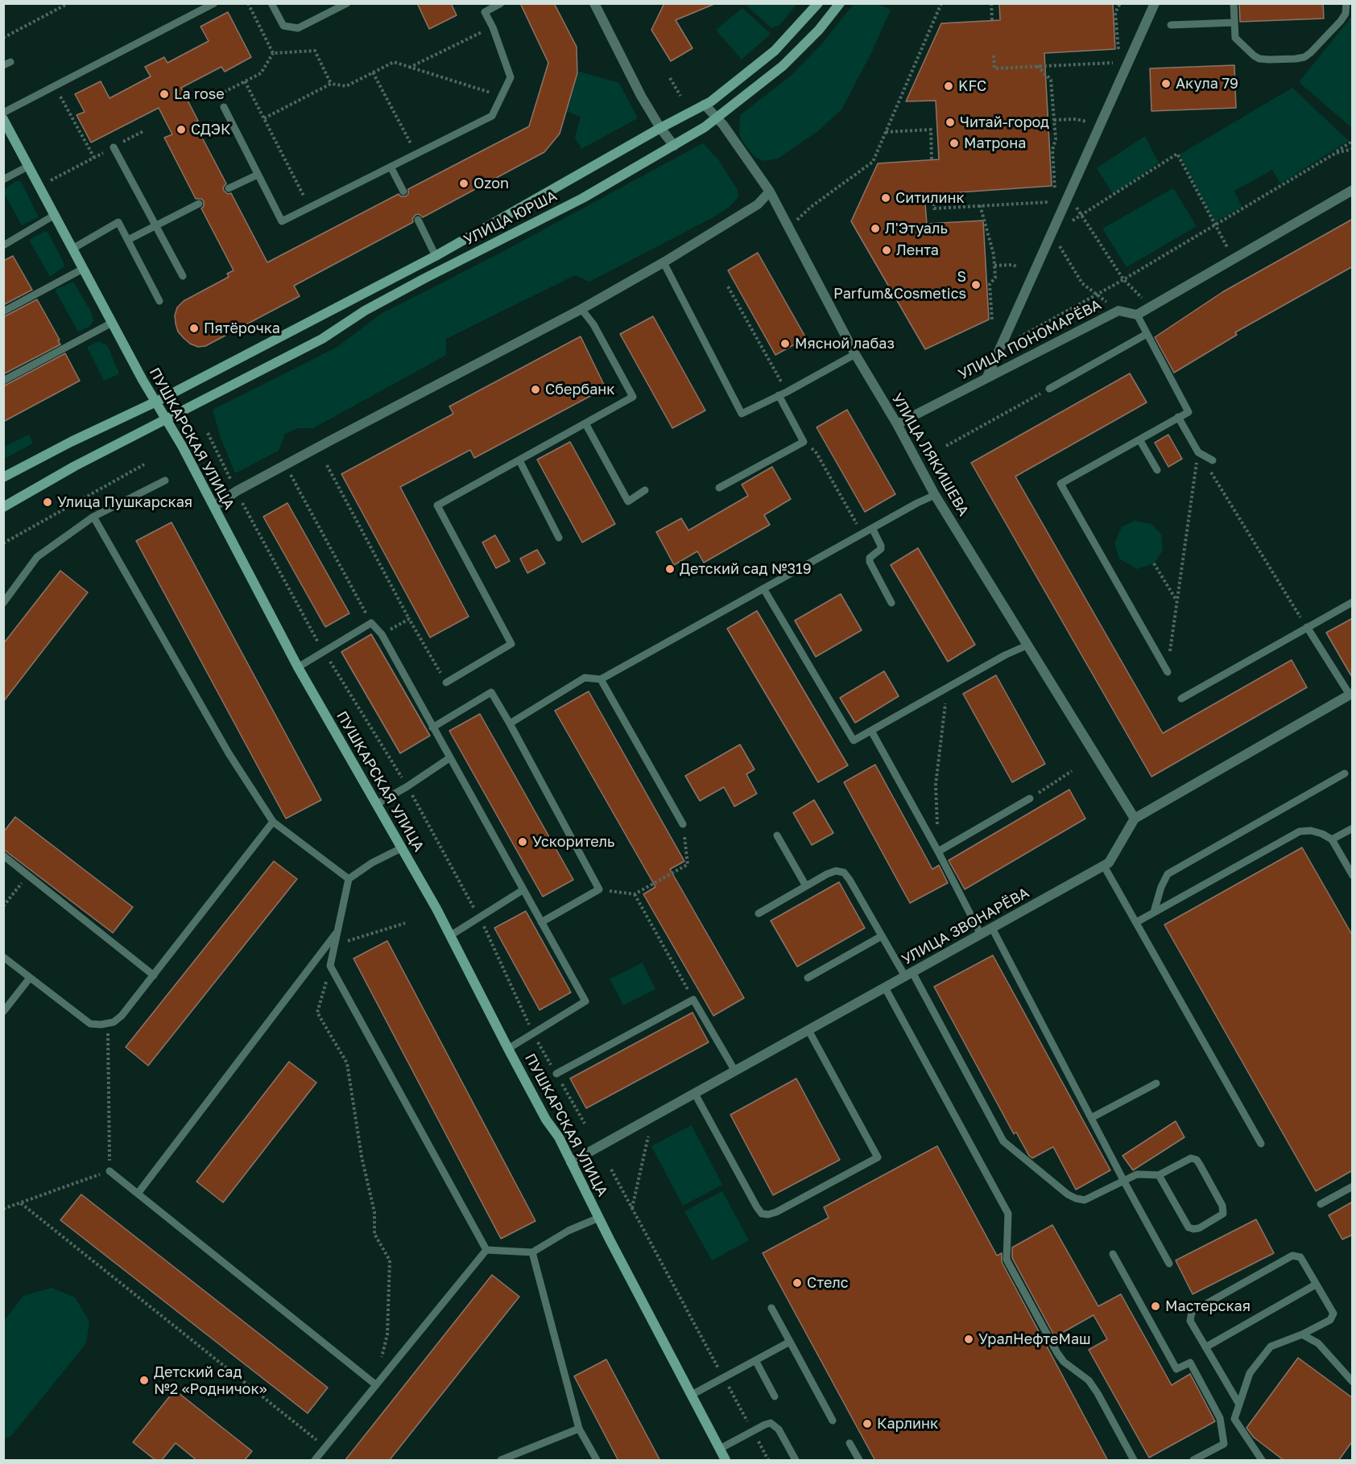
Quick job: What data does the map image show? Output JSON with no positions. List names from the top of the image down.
{
  "streets": {
    "main road": ["УЛИЦА ЮРША", "ПУШКАРСКАЯ УЛИЦА"],
    "street": ["УЛИЦА ПОНОМАРЁВА", "УЛИЦА ЛЯКИШЕВА", "УЛИЦА ЗВОНАРЁВА"]
  },
  "crossings": [
    ["УЛИЦА ЮРША", "ПУШКАРСКАЯ УЛИЦА"],
    ["УЛИЦА ЮРША", "УЛИЦА ЛЯКИШЕВА"],
    ["УЛИЦА ПОНОМАРЁВА", "УЛИЦА ЛЯКИШЕВА"],
    ["ПУШКАРСКАЯ УЛИЦА", "УЛИЦА ЗВОНАРЁВА"],
    ["УЛИЦА ЛЯКИШЕВА", "УЛИЦА ЗВОНАРЁВА"]
  ],
  "places": [
    "Акула 79",
    "KFC",
    "La rose",
    "Читай-город",
    "СДЭК",
    "Матрона",
    "Ozon",
    "Ситилинк",
    "Л'Этуаль",
    "Лента",
    "S Parfum&Cosmetics",
    "Пятёрочка",
    "Мясной лабаз",
    "Сбербанк",
    "Улица Пушкарская",
    "Детский сад №319",
    "Ускоритель",
    "Стелс",
    "Мастерская",
    "УралНефтеМаш",
    "Детский сад №2 «Родничок»",
    "Карлинк"
  ]
}
